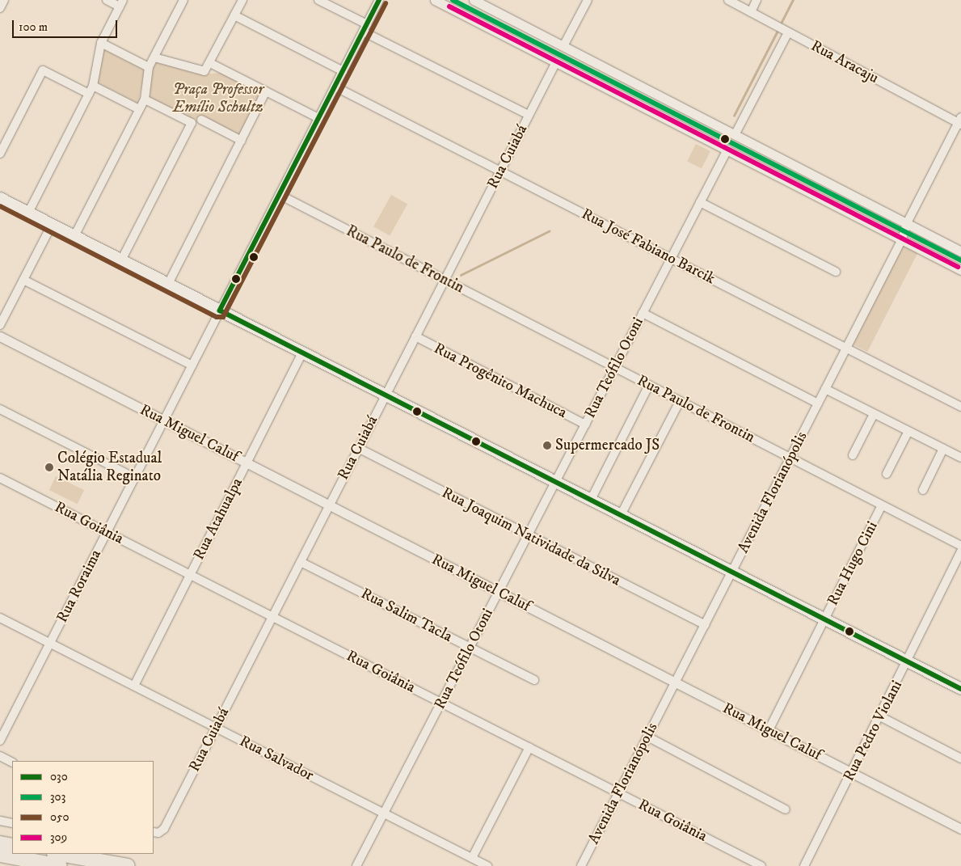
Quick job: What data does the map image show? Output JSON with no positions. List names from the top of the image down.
{
  "streets": {
    "street": [
      "Rua Aracaju",
      "Rua Cuiabá",
      "Rua José Fabiano Barcik",
      "Rua Paulo de Frontin",
      "Rua Teófilo Otoni",
      "Rua Progênito Machuca",
      "Rua Miguel Caluf",
      "Avenida Florianópolis",
      "Rua Atahualpa",
      "Rua Goiânia",
      "Rua Joaquim Natividade da Silva",
      "Rua Hugo Cini",
      "Rua Roraima",
      "Rua Salim Tacla",
      "Rua Pedro Violani",
      "Rua Salvador"
    ]
  },
  "crossings": [
    ["Rua Aracaju", "Avenida Florianópolis"],
    ["Rua Cuiabá", "Rua José Fabiano Barcik"],
    ["Rua Cuiabá", "Rua Paulo de Frontin"],
    ["Rua Cuiabá", "Rua Progênito Machuca"],
    ["Rua Cuiabá", "Rua Miguel Caluf"],
    ["Rua Cuiabá", "Rua Goiânia"],
    ["Rua Cuiabá", "Rua Joaquim Natividade da Silva"],
    ["Rua Cuiabá", "Rua Salim Tacla"],
    ["Rua Cuiabá", "Rua Salvador"],
    ["Rua José Fabiano Barcik", "Rua Teófilo Otoni"],
    ["Rua José Fabiano Barcik", "Avenida Florianópolis"],
    ["Rua José Fabiano Barcik", "Rua Roraima"],
    ["Rua Paulo de Frontin", "Rua Teófilo Otoni"],
    ["Rua Paulo de Frontin", "Avenida Florianópolis"],
    ["Rua Paulo de Frontin", "Rua Hugo Cini"],
    ["Rua Paulo de Frontin", "Rua Roraima"],
    ["Rua Teófilo Otoni", "Rua Progênito Machuca"],
    ["Rua Teófilo Otoni", "Rua Miguel Caluf"],
    ["Rua Teófilo Otoni", "Rua Goiânia"],
    ["Rua Teófilo Otoni", "Rua Joaquim Natividade da Silva"],
    ["Rua Teófilo Otoni", "Rua Salim Tacla"],
    ["Rua Teófilo Otoni", "Rua Salvador"],
    ["Rua Miguel Caluf", "Avenida Florianópolis"],
    ["Rua Miguel Caluf", "Rua Atahualpa"],
    ["Rua Miguel Caluf", "Rua Hugo Cini"],
    ["Rua Miguel Caluf", "Rua Roraima"],
    ["Rua Miguel Caluf", "Rua Pedro Violani"],
    ["Avenida Florianópolis", "Rua Goiânia"],
    ["Avenida Florianópolis", "Rua Joaquim Natividade da Silva"],
    ["Rua Atahualpa", "Rua Goiânia"],
    ["Rua Atahualpa", "Rua Salvador"],
    ["Rua Goiânia", "Rua Roraima"],
    ["Rua Roraima", "Rua Salvador"]
  ],
  "parks": ["Praça Professor Emílio Schultz"],
  "places": ["Supermercado JS", "Colégio Estadual Natália Reginato"],
  "lines": [
    "transit line 030",
    "transit line 303",
    "transit line 050",
    "transit line 309"
  ],
  "legend": [
    "030",
    "303",
    "050",
    "309"
  ],
  "scale_bar": "100 m"
}
